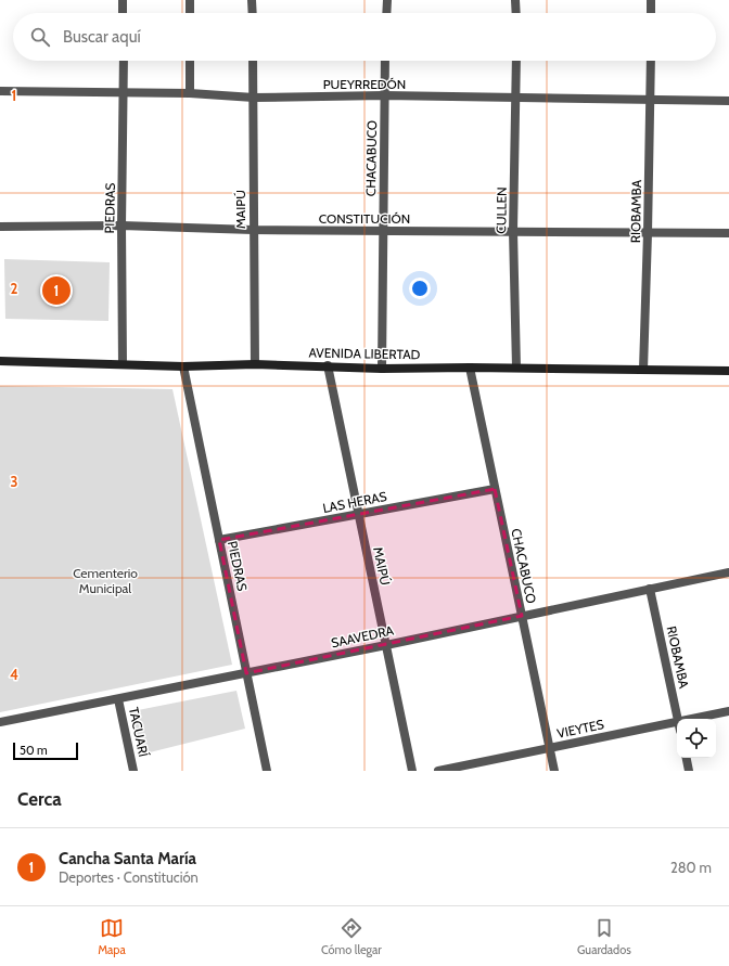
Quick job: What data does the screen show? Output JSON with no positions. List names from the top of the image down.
{
  "streets": {
    "main road": ["AVENIDA LIBERTAD"],
    "street": [
      "PUEYRREDÓN",
      "CHACABUCO",
      "PIEDRAS",
      "MAIPÚ",
      "CULLEN",
      "RIOBAMBA",
      "CONSTITUCIÓN",
      "LAS HERAS",
      "SAAVEDRA",
      "VIEYTES",
      "TACUARÍ"
    ]
  },
  "crossings": [
    ["PUEYRREDÓN", "CHACABUCO"],
    ["PUEYRREDÓN", "PIEDRAS"],
    ["PUEYRREDÓN", "MAIPÚ"],
    ["PUEYRREDÓN", "CULLEN"],
    ["PUEYRREDÓN", "RIOBAMBA"],
    ["CHACABUCO", "CONSTITUCIÓN"],
    ["CHACABUCO", "AVENIDA LIBERTAD"],
    ["CHACABUCO", "LAS HERAS"],
    ["CHACABUCO", "SAAVEDRA"],
    ["CHACABUCO", "VIEYTES"],
    ["PIEDRAS", "CONSTITUCIÓN"],
    ["PIEDRAS", "AVENIDA LIBERTAD"],
    ["PIEDRAS", "LAS HERAS"],
    ["PIEDRAS", "SAAVEDRA"],
    ["MAIPÚ", "CONSTITUCIÓN"],
    ["MAIPÚ", "AVENIDA LIBERTAD"],
    ["MAIPÚ", "LAS HERAS"],
    ["MAIPÚ", "SAAVEDRA"],
    ["CULLEN", "CONSTITUCIÓN"],
    ["CULLEN", "AVENIDA LIBERTAD"],
    ["RIOBAMBA", "CONSTITUCIÓN"],
    ["RIOBAMBA", "AVENIDA LIBERTAD"],
    ["RIOBAMBA", "SAAVEDRA"],
    ["SAAVEDRA", "TACUARÍ"]
  ],
  "parks": ["Cementerio Municipal"],
  "scale_bar": "50 m",
  "page": {
    "search": "Buscar aquí",
    "pins": "1",
    "scale": "50 m",
    "heading": "Cerca",
    "list": [
      {
        "mark": "1",
        "name": "Cancha Santa María",
        "note": "Deportes · Constitución",
        "value": "280 m"
      }
    ],
    "nav": ["Mapa", "Cómo llegar", "Guardados"]
  },
  "grid": {
    "rows": [
      "1",
      "2",
      "3",
      "4"
    ]
  }
}
